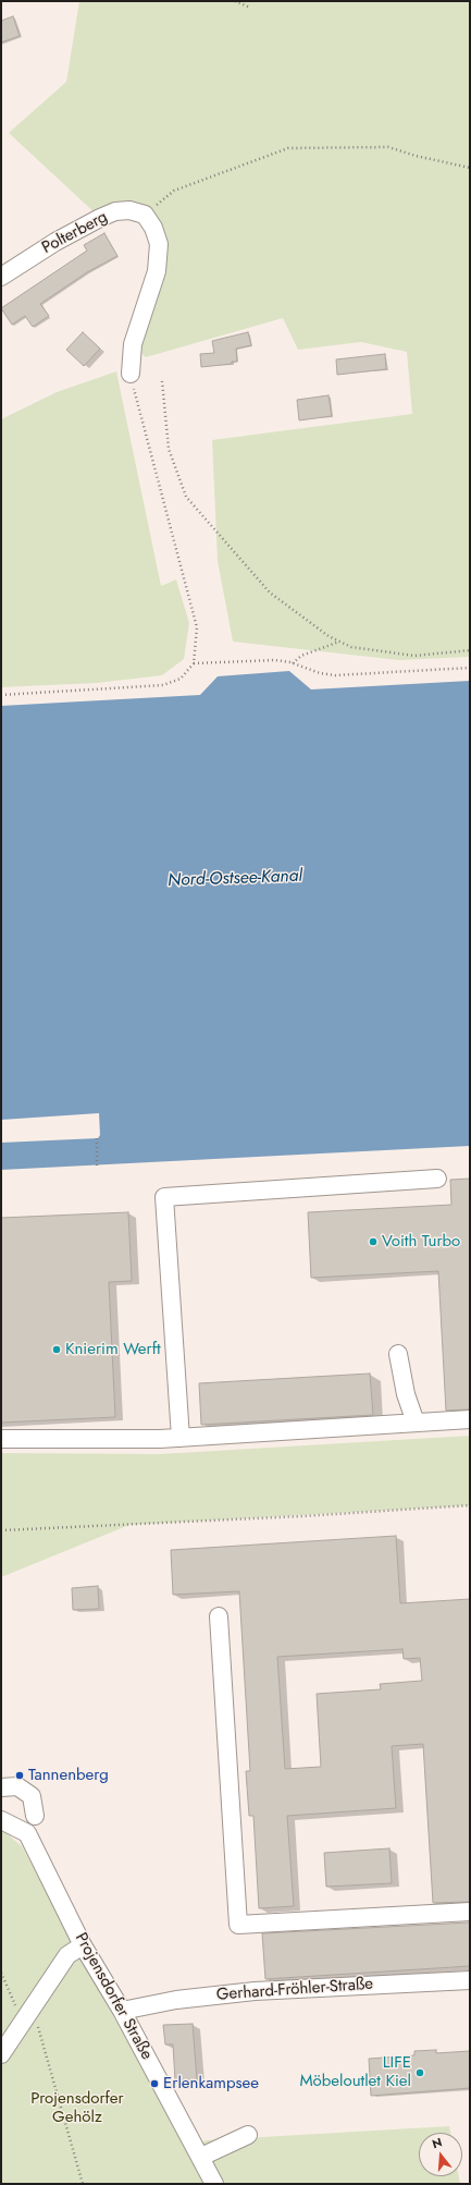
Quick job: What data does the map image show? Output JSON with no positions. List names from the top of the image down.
{
  "streets": {
    "street": ["Polterberg", "Gerhard-Fröhler-Straße", "Projensdorfer Straße"]
  },
  "crossings": [
    ["Gerhard-Fröhler-Straße", "Projensdorfer Straße"]
  ],
  "water": ["Nord-Ostsee-Kanal"],
  "parks": ["Projensdorfer Gehölz"],
  "places": [
    "Voith Turbo",
    "Knierim Werft",
    "Tannenberg",
    "LIFE Möbeloutlet Kiel",
    "Erlenkampsee"
  ],
  "north": "top"
}
